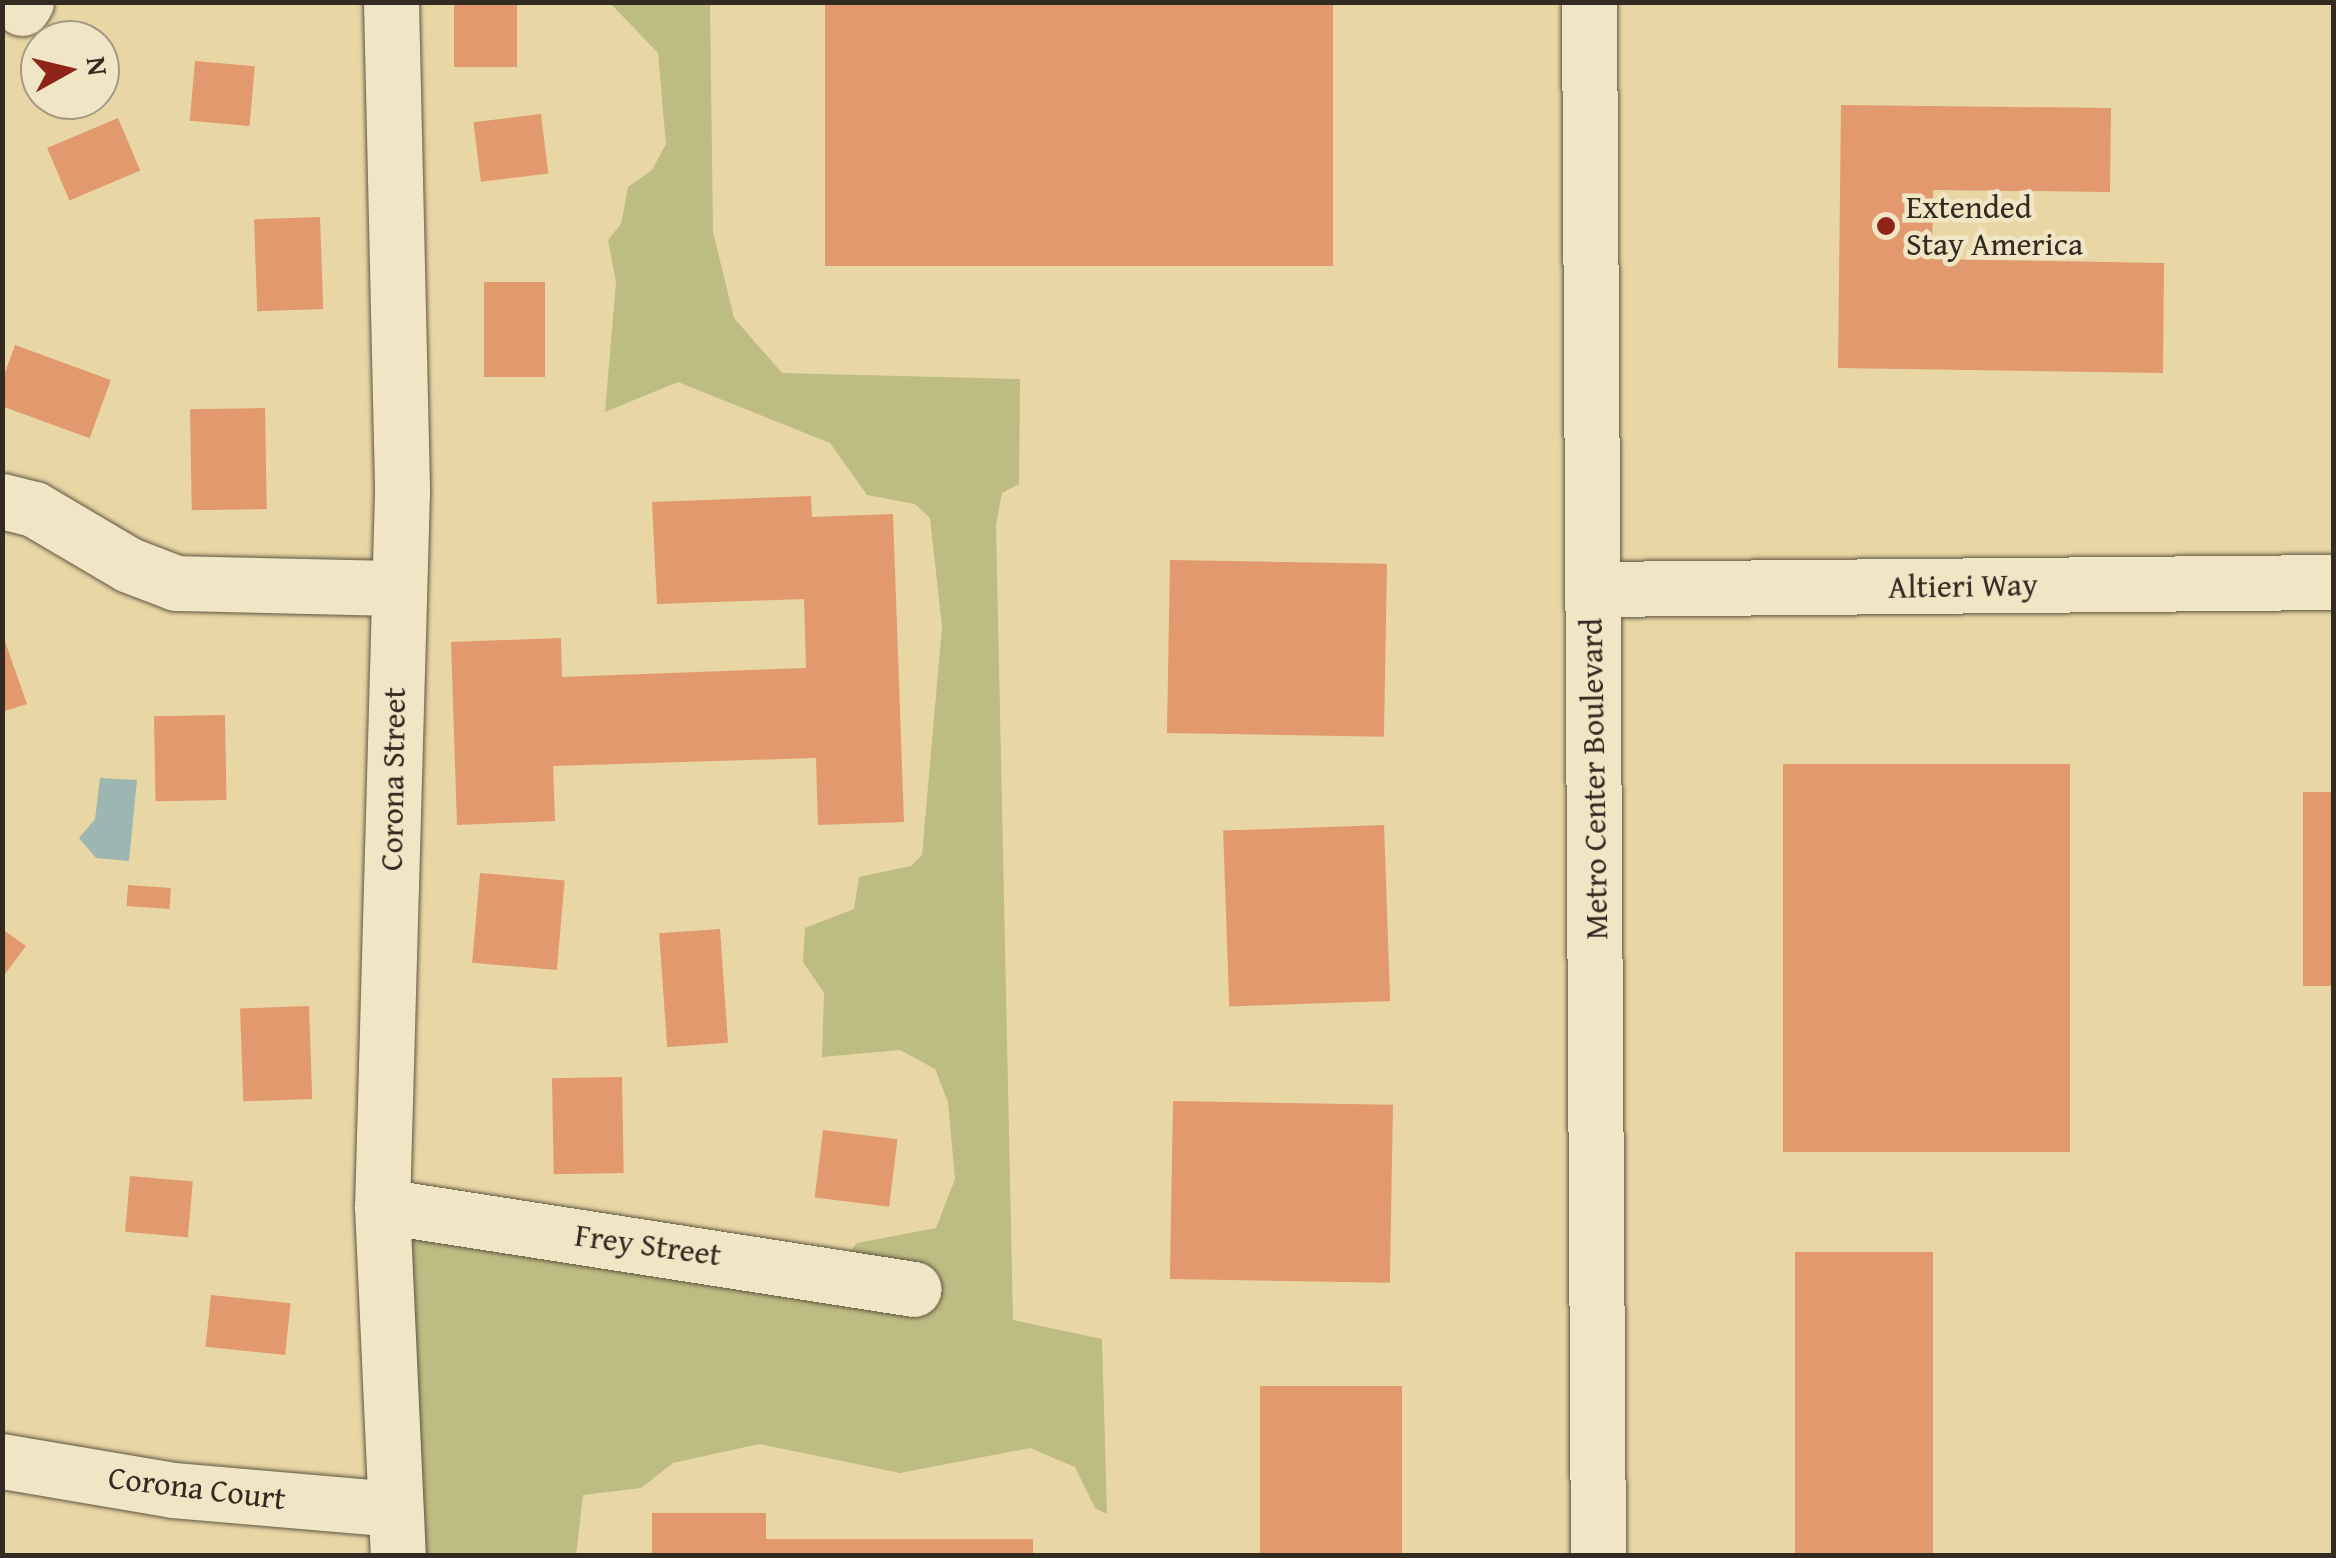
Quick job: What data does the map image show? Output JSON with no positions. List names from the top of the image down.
{
  "streets": {
    "street": [
      "Altieri Way",
      "Corona Street",
      "Metro Center Boulevard",
      "Frey Street",
      "Corona Court"
    ]
  },
  "crossings": [
    ["Altieri Way", "Metro Center Boulevard"],
    ["Corona Street", "Frey Street"],
    ["Corona Street", "Corona Court"]
  ],
  "places": ["Extended Stay America"],
  "north": "right"
}
